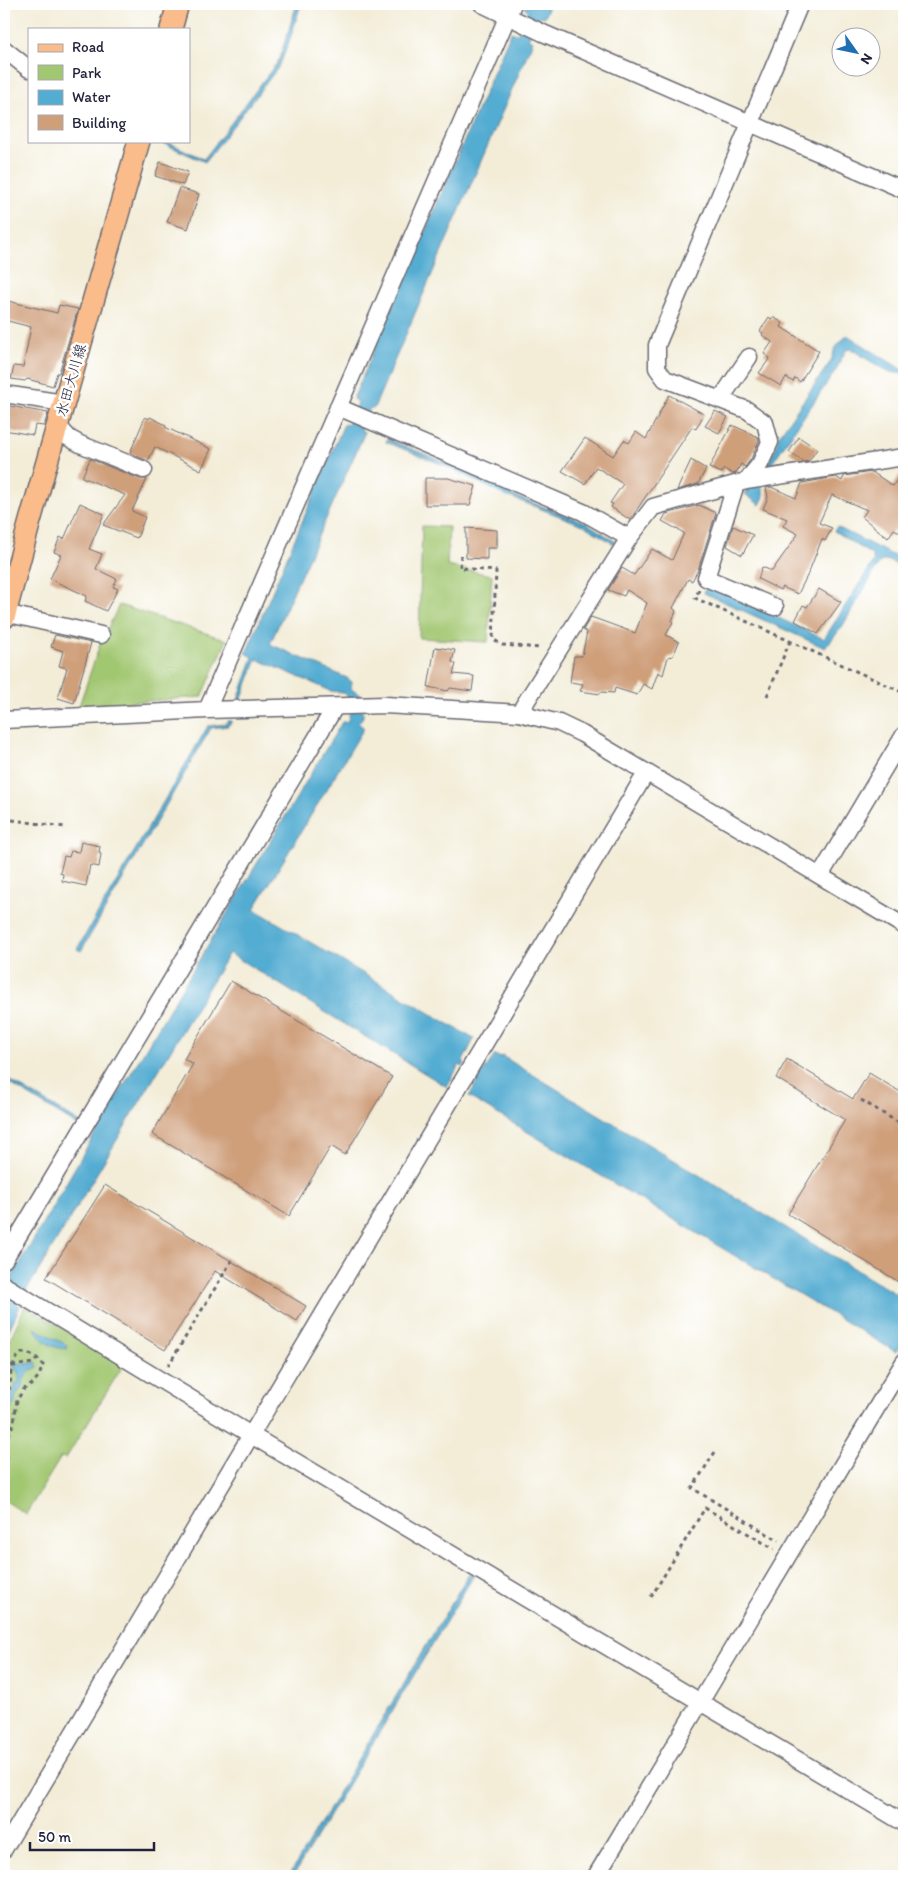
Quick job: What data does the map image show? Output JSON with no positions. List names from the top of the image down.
{
  "streets": {
    "main road": ["水田大川線"]
  },
  "legend": [
    "Road",
    "Park",
    "Water",
    "Building"
  ],
  "scale_bar": "50 m",
  "north": "bottom right"
}
